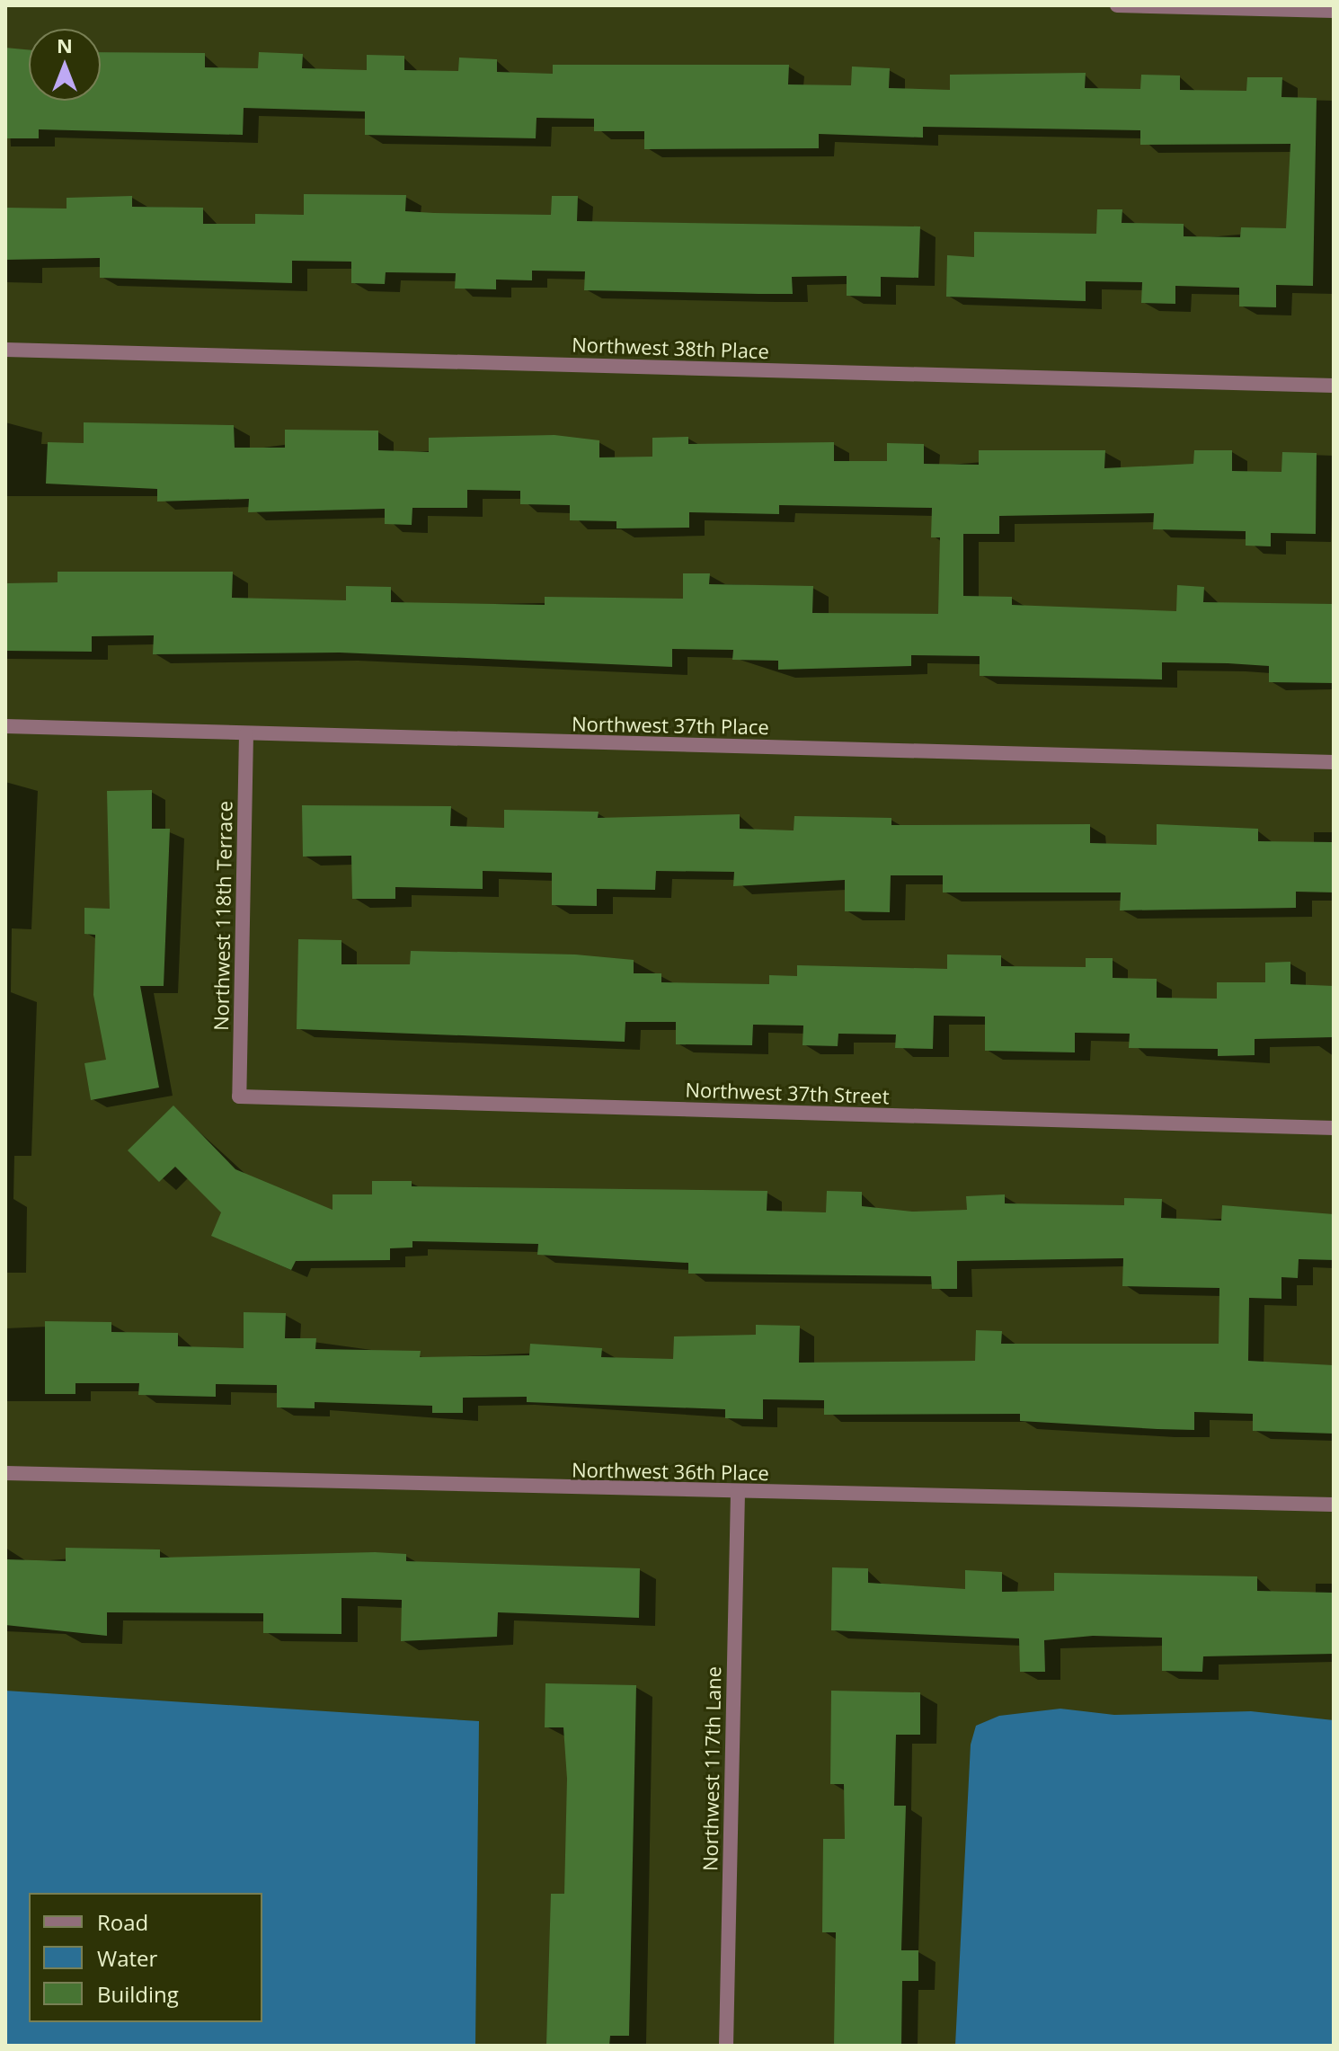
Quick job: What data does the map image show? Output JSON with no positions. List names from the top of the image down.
{
  "streets": {
    "street": [
      "Northwest 38th Place",
      "Northwest 37th Place",
      "Northwest 118th Terrace",
      "Northwest 37th Street",
      "Northwest 36th Place",
      "Northwest 117th Lane"
    ]
  },
  "crossings": [
    ["Northwest 37th Place", "Northwest 118th Terrace"],
    ["Northwest 118th Terrace", "Northwest 37th Street"],
    ["Northwest 36th Place", "Northwest 117th Lane"]
  ],
  "legend": ["Road", "Water", "Building"],
  "north": "top"
}
